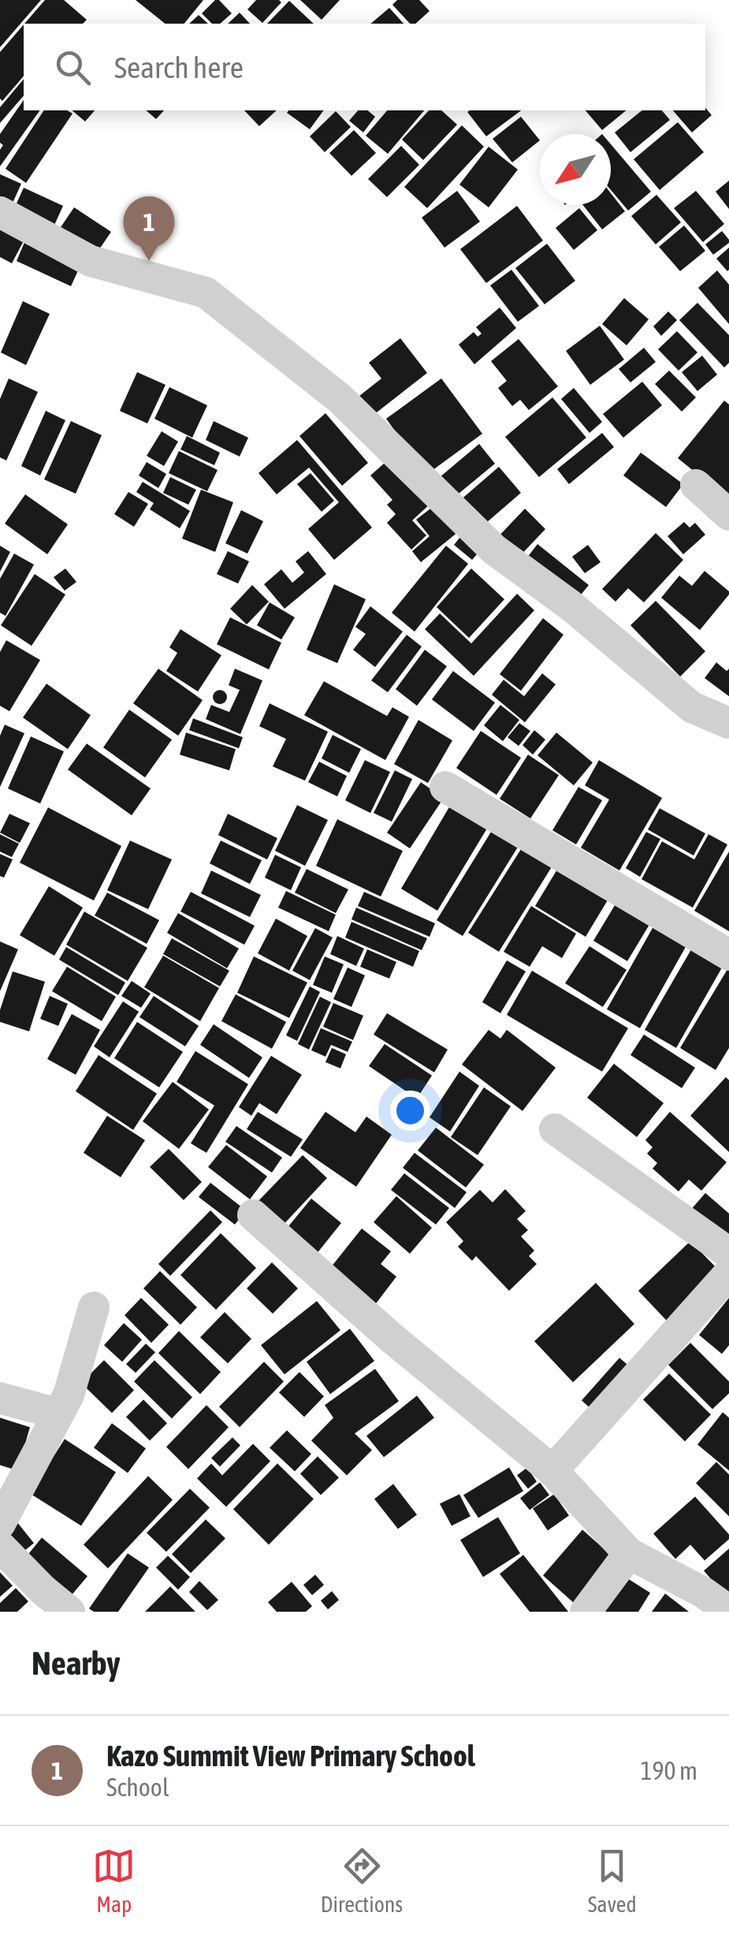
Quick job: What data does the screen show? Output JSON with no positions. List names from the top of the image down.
{
  "north": "bottom left",
  "page": {
    "search": "Search here",
    "pins": "1",
    "heading": "Nearby",
    "list": [
      {
        "mark": "1",
        "name": "Kazo Summit View Primary School",
        "note": "School",
        "value": "190 m"
      }
    ],
    "nav": ["Map", "Directions", "Saved"]
  }
}
